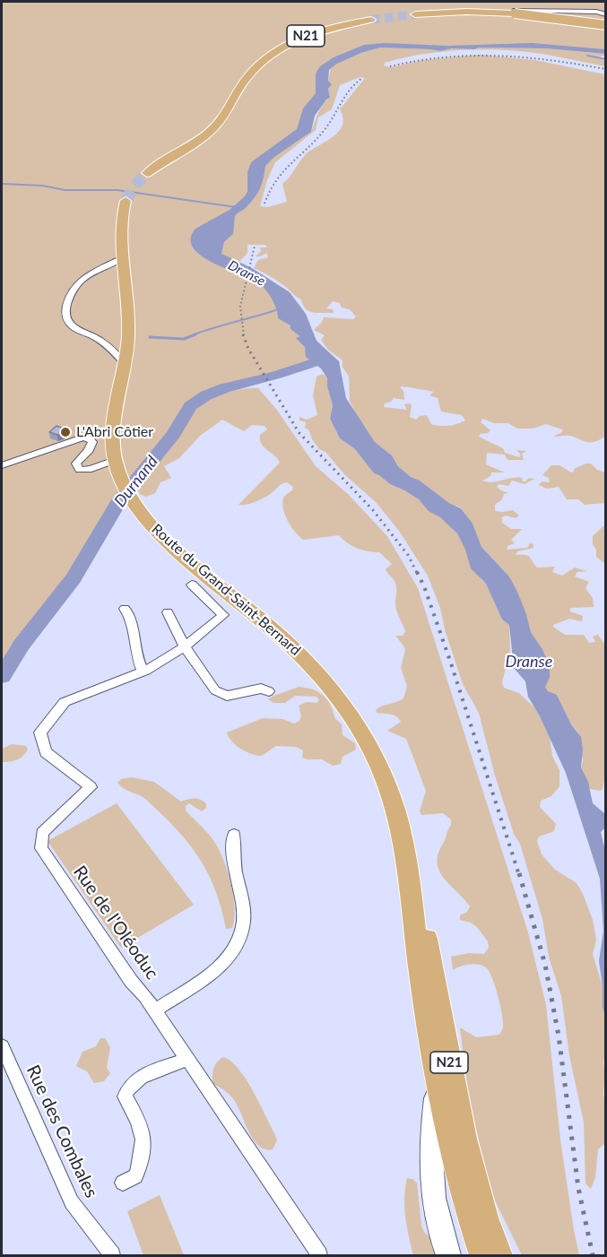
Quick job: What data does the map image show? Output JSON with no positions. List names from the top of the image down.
{
  "streets": {
    "main road": ["N21", "Route du Grand-Saint-Bernard"],
    "street": ["Rue de l'Oléoduc", "Rue des Combales"]
  },
  "water": ["Dranse", "Durnand"],
  "places": ["L'Abri Côtier"]
}
